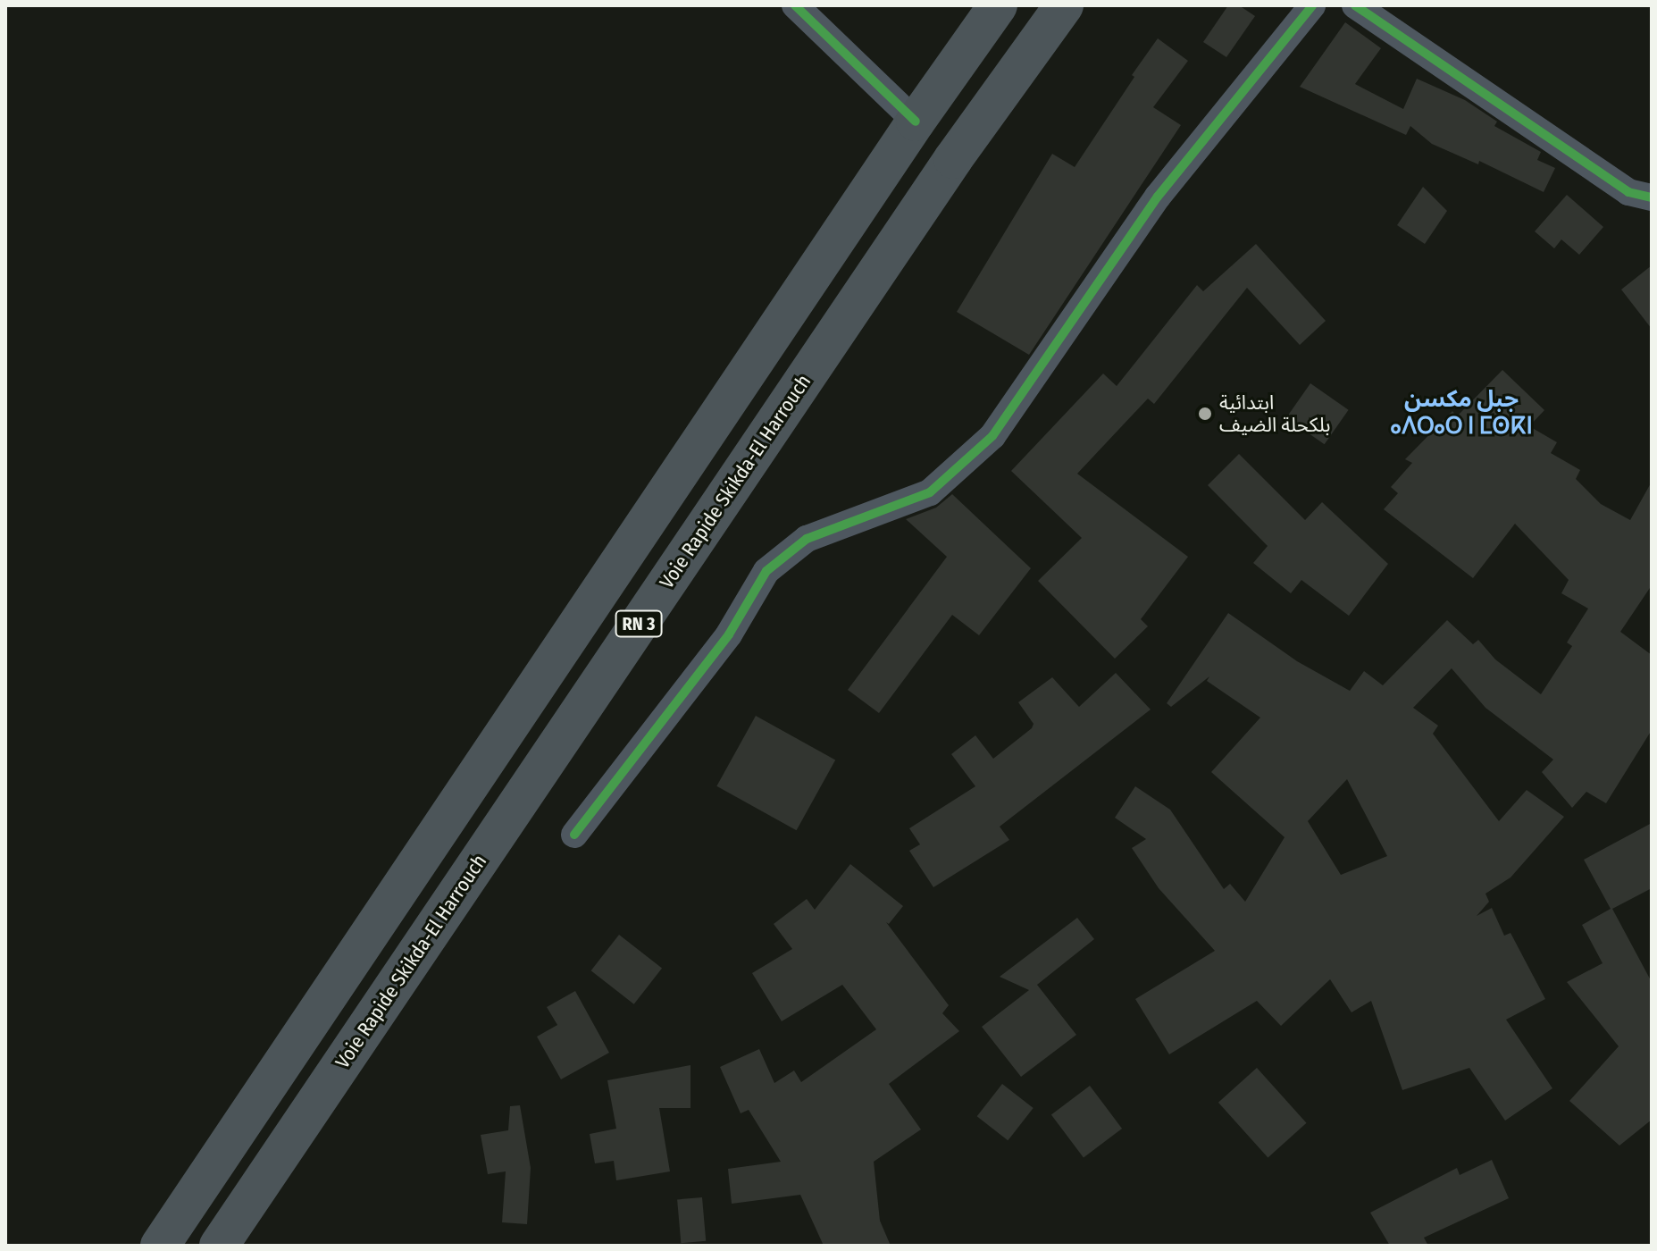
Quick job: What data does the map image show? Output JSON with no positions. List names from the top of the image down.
{
  "streets": {
    "highway": ["Voie Rapide Skikda-El Harrouch", "RN 3"]
  },
  "districts": ["جبل مكسن ⴰⴷⵔⴰⵔ ⵏ ⵎⵙⴽⵏ"],
  "places": ["ابتدائية بلكحلة الضيف"]
}
